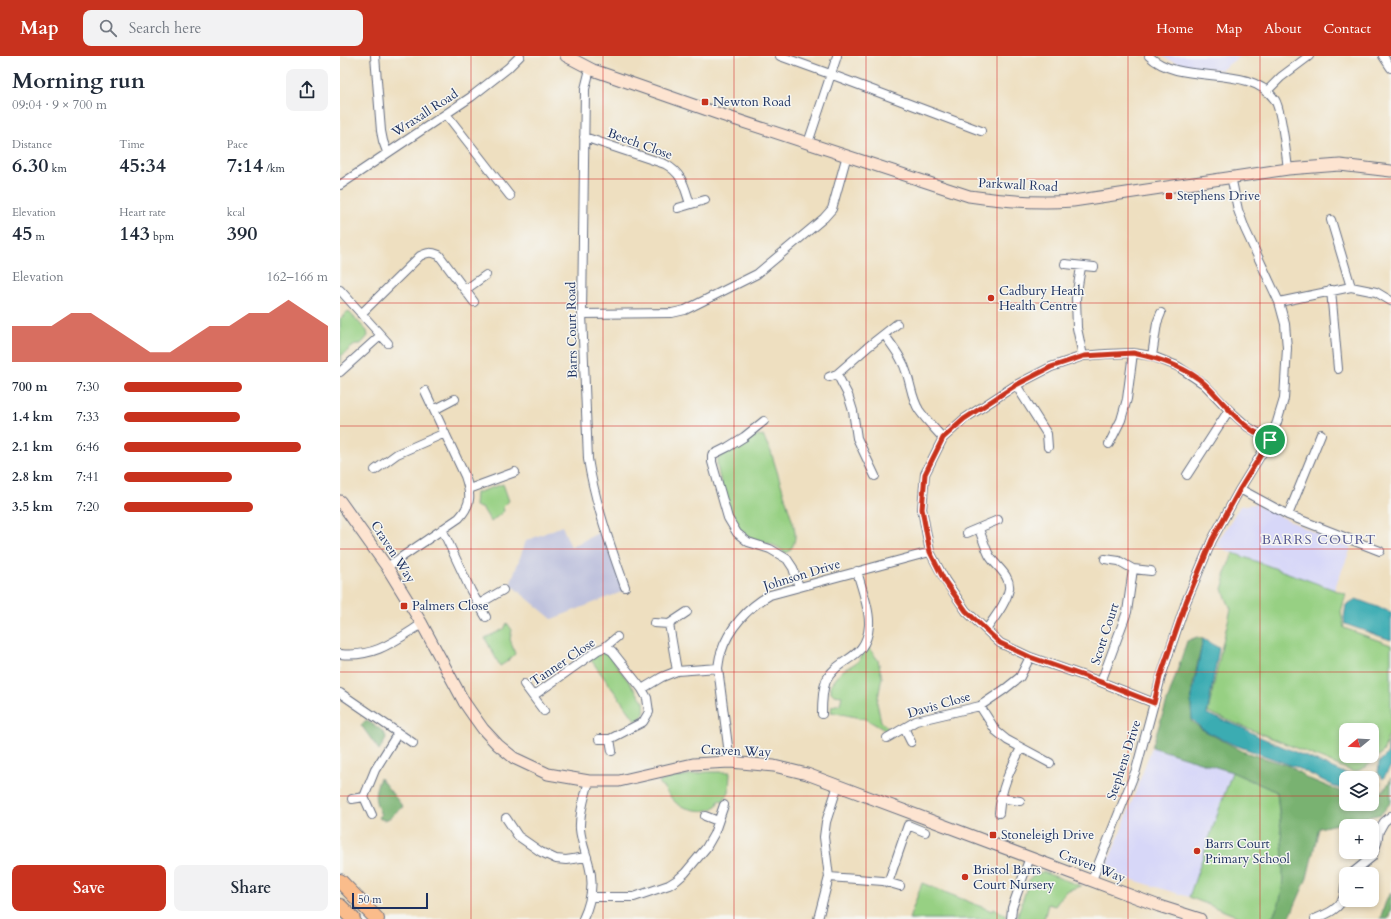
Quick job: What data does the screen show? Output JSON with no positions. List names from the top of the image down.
{
  "streets": {
    "street": [
      "Wraxall Road",
      "Beech Close",
      "Parkwall Road",
      "Barrs Court Road",
      "Craven Way",
      "Johnson Drive",
      "Scott Court",
      "Tanner Close",
      "Davis Close",
      "Stephens Drive"
    ]
  },
  "crossings": [
    ["Beech Close", "Barrs Court Road"],
    ["Parkwall Road", "Barrs Court Road"],
    ["Parkwall Road", "Stephens Drive"],
    ["Craven Way", "Johnson Drive"],
    ["Craven Way", "Stephens Drive"]
  ],
  "districts": ["BARRS COURT"],
  "places": {
    "transit": [
      "Newton Road",
      "Stephens Drive",
      "Palmers Close",
      "Stoneleigh Drive"
    ],
    "other": ["Cadbury Heath Health Centre", "Barrs Court Primary School", "Bristol Barrs Court Nursery"]
  },
  "scale_bar": "50 m",
  "north": "left",
  "page": {
    "header": "Map",
    "search": "Search here",
    "nav": [
      "Home",
      "Map",
      "About",
      "Contact"
    ],
    "heading": ["Morning run", "09:04 · 9 × 700 m"],
    "stats": [
      ["Distance", "6.30 km"],
      ["Time", "45:34"],
      ["Pace", "7:14 /km"],
      ["Elevation", "45 m"],
      ["Heart rate", "143 bpm"],
      ["kcal", "390"]
    ],
    "chart": ["Elevation", "162–166 m"],
    "list": [
      {
        "name": "700 m",
        "note": "7:30"
      },
      {
        "name": "1.4 km",
        "note": "7:33"
      },
      {
        "name": "2.1 km",
        "note": "6:46"
      },
      {
        "name": "2.8 km",
        "note": "7:41"
      },
      {
        "name": "3.5 km",
        "note": "7:20"
      }
    ],
    "map_buttons": ["+", "−"],
    "buttons": ["Save", "Share"],
    "scale": "50 m"
  }
}
